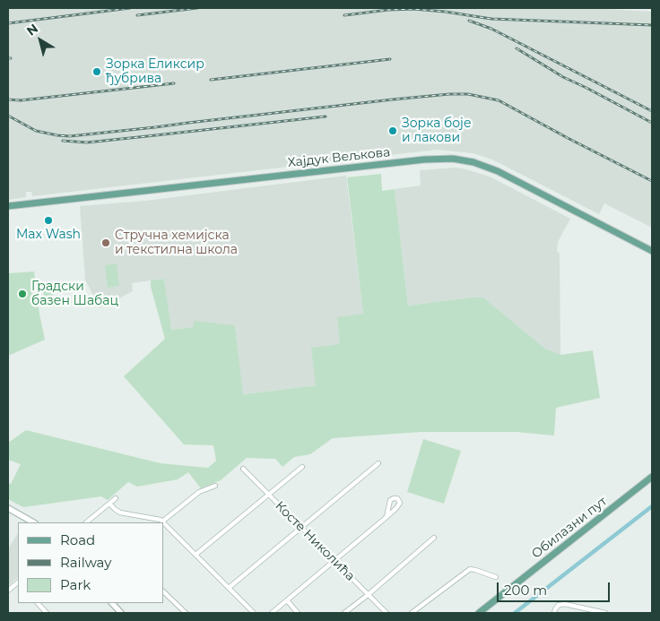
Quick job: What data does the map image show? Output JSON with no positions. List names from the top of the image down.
{
  "streets": {
    "main road": ["Хајдук Вељкова", "Обилазни пут"],
    "street": ["Косте Николића"]
  },
  "places": [
    "Зорка Еликсир ђубрива",
    "Зорка боје и лакови",
    "Max Wash",
    "Стручна хемијска и текстилна школа",
    "Градски базен Шабац"
  ],
  "legend": ["Road", "Railway", "Park"],
  "scale_bar": "200 m",
  "north": "top left"
}
